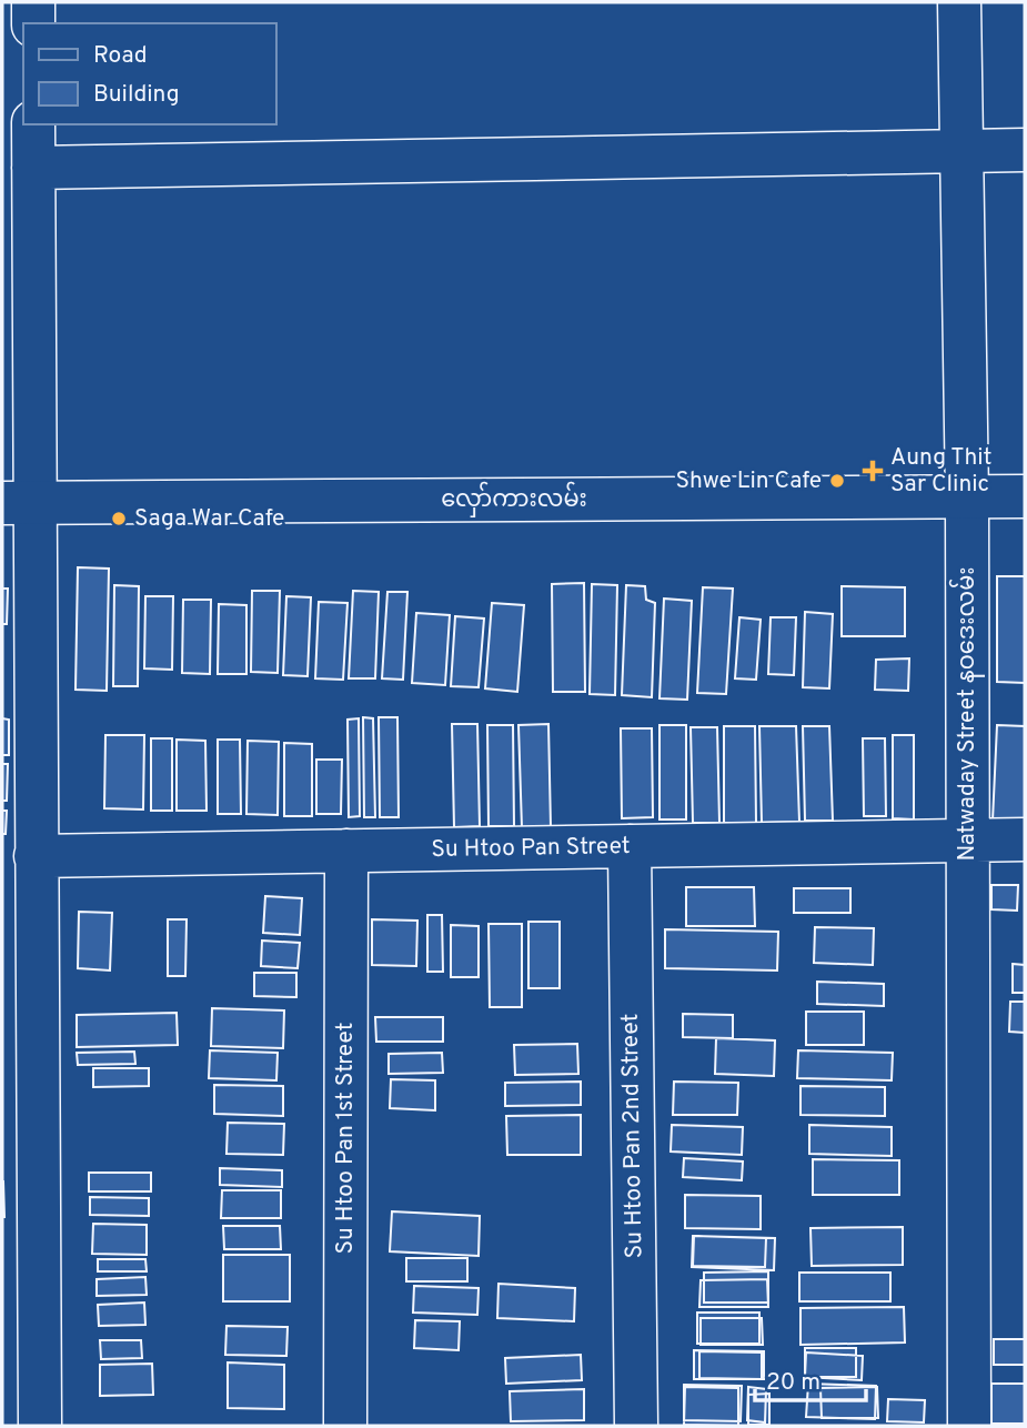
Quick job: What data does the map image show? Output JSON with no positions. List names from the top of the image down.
{
  "streets": {
    "street": [
      "လှော်ကားလမ်း",
      "Natwaday Street နဝဒေးလမ်း",
      "Su Htoo Pan Street",
      "Su Htoo Pan 2nd Street",
      "Su Htoo Pan 1st Street"
    ]
  },
  "crossings": [
    ["လှော်ကားလမ်း", "Natwaday Street နဝဒေးလမ်း"],
    ["Natwaday Street နဝဒေးလမ်း", "Su Htoo Pan Street"],
    ["Su Htoo Pan Street", "Su Htoo Pan 2nd Street"],
    ["Su Htoo Pan Street", "Su Htoo Pan 1st Street"]
  ],
  "places": {
    "health": ["Aung Thit Sar Clinic"],
    "other": ["Shwe Lin Cafe", "Saga War Cafe"]
  },
  "legend": ["Road", "Building"],
  "scale_bar": "20 m"
}
